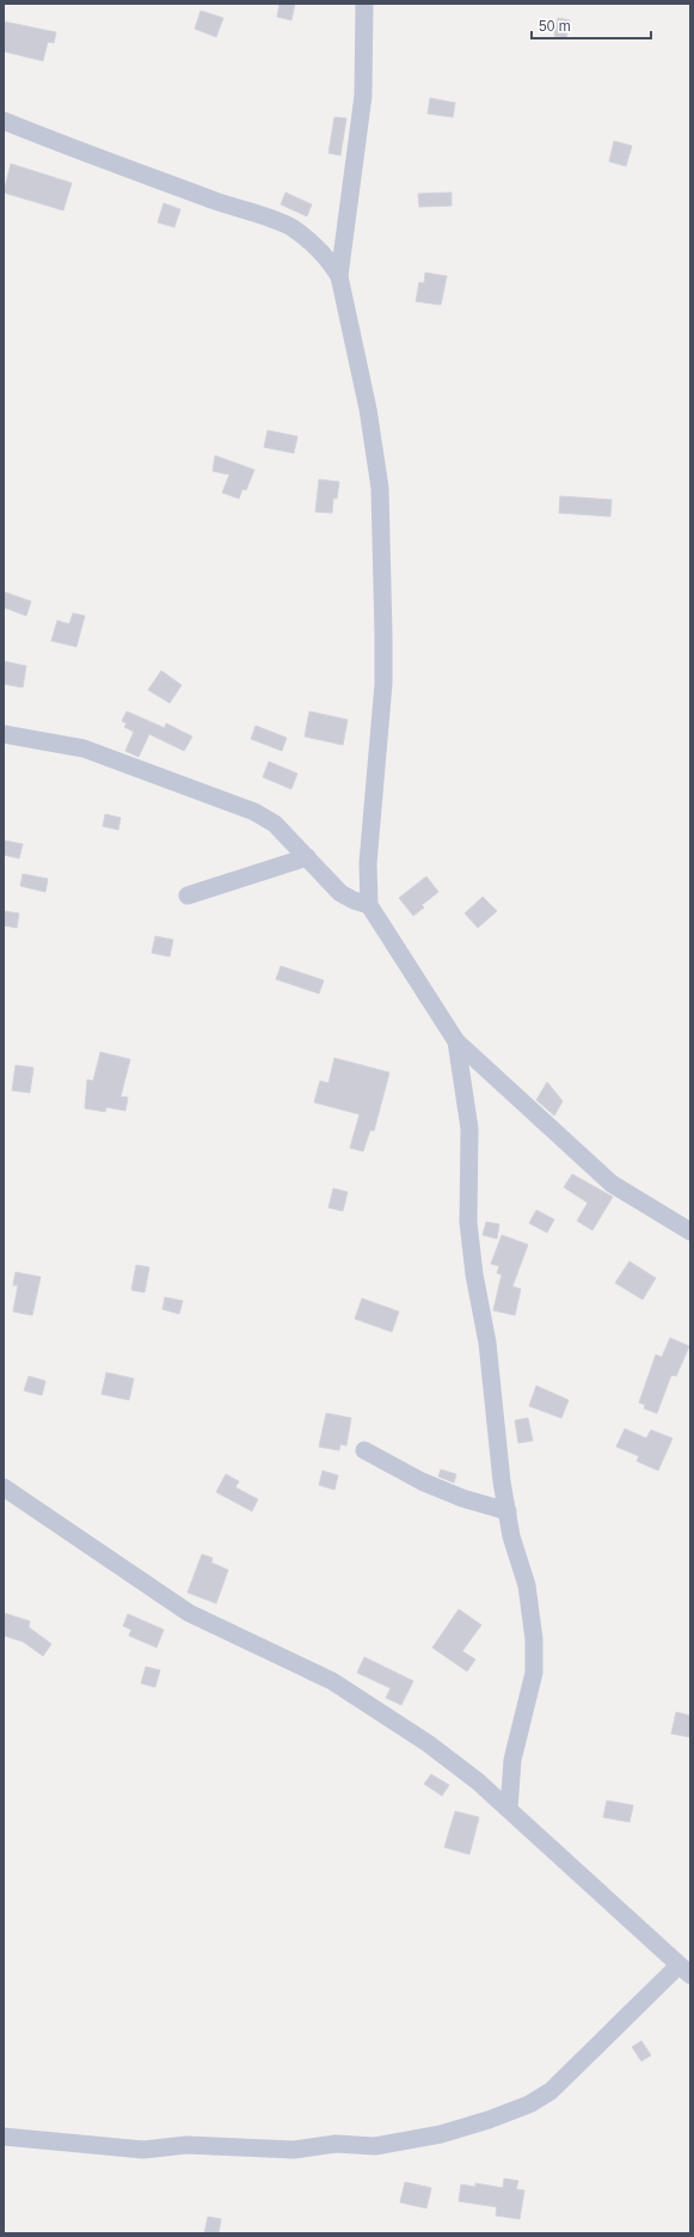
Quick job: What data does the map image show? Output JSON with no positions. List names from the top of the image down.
{
  "scale_bar": "50 m"
}
